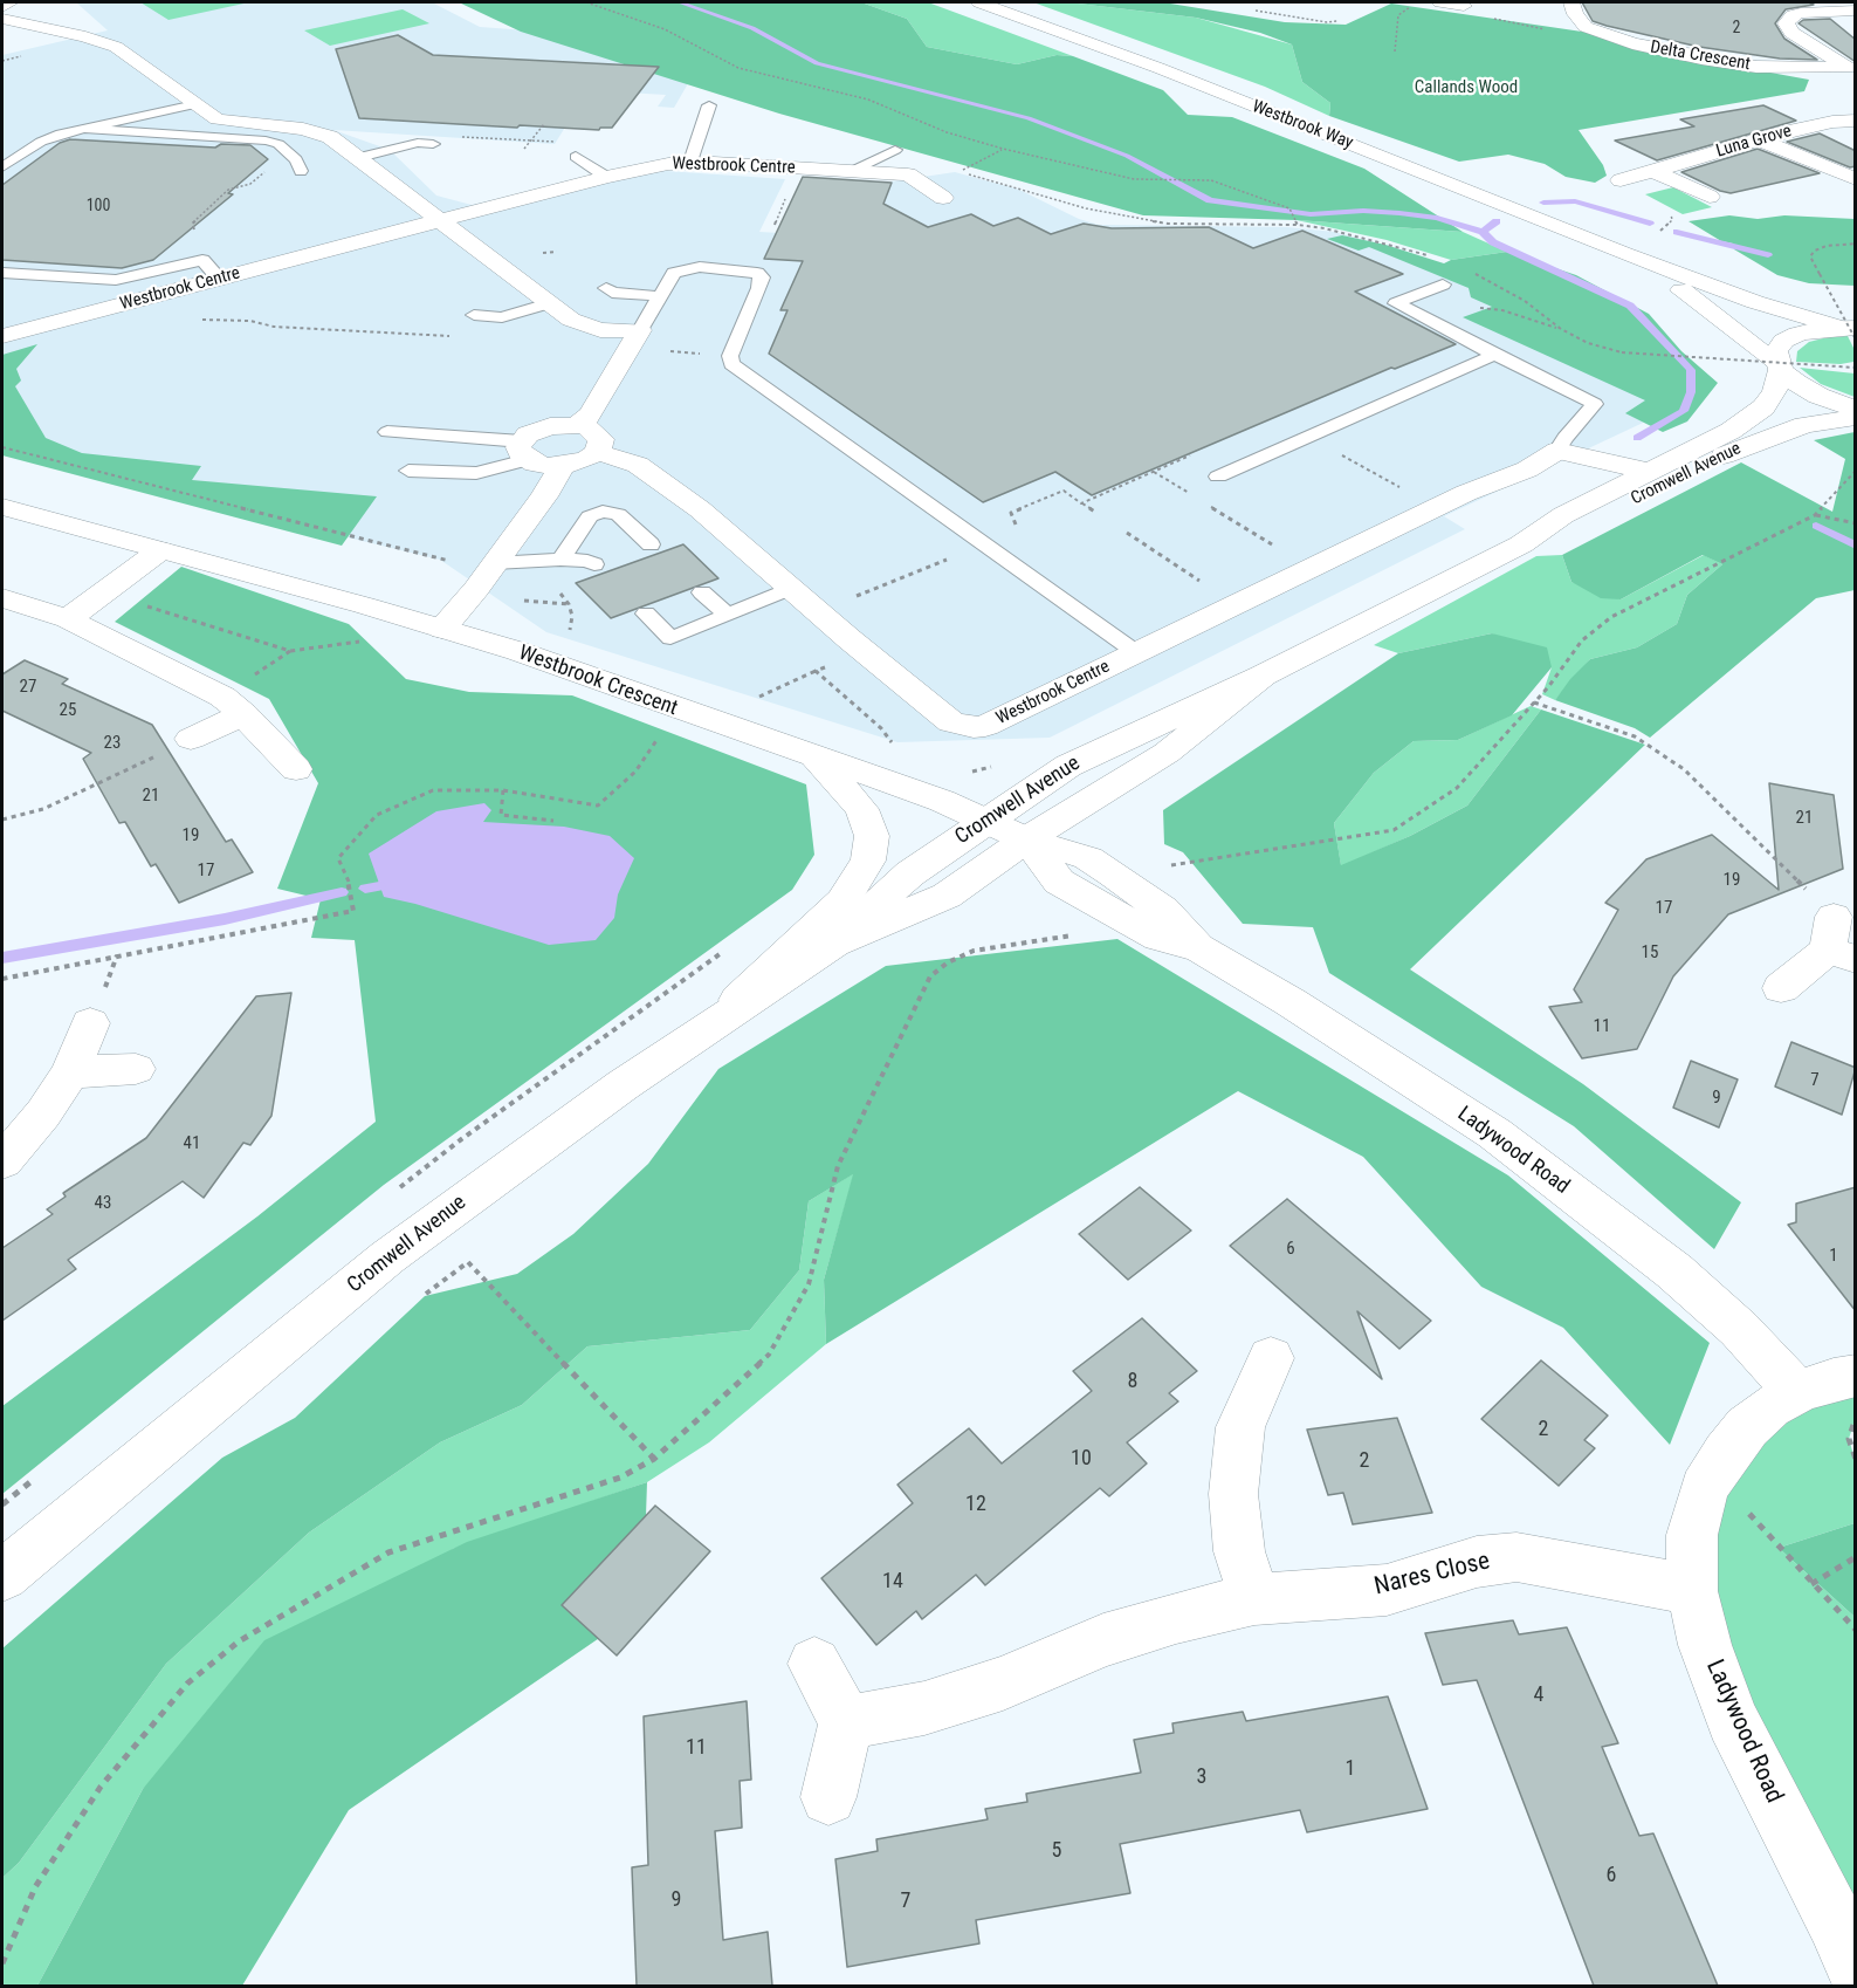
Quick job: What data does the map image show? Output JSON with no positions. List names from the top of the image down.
{
  "streets": {
    "street": [
      "Delta Crescent",
      "Westbrook Way",
      "Luna Grove",
      "Westbrook Centre",
      "Cromwell Avenue",
      "Westbrook Crescent",
      "Ladywood Road",
      "Nares Close"
    ]
  },
  "crossings": [
    ["Westbrook Way", "Cromwell Avenue"],
    ["Cromwell Avenue", "Westbrook Crescent"],
    ["Cromwell Avenue", "Ladywood Road"],
    ["Westbrook Crescent", "Ladywood Road"],
    ["Ladywood Road", "Nares Close"]
  ],
  "parks": ["Callands Wood"],
  "house_numbers": [
    "2",
    "100",
    "27",
    "25",
    "23",
    "21",
    "21",
    "19",
    "17",
    "19",
    "17",
    "15",
    "11",
    "7",
    "9",
    "41",
    "43",
    "6",
    "1",
    "8",
    "2",
    "10",
    "2",
    "12",
    "14",
    "4",
    "11",
    "1",
    "3",
    "5",
    "6",
    "9",
    "7"
  ]
}
